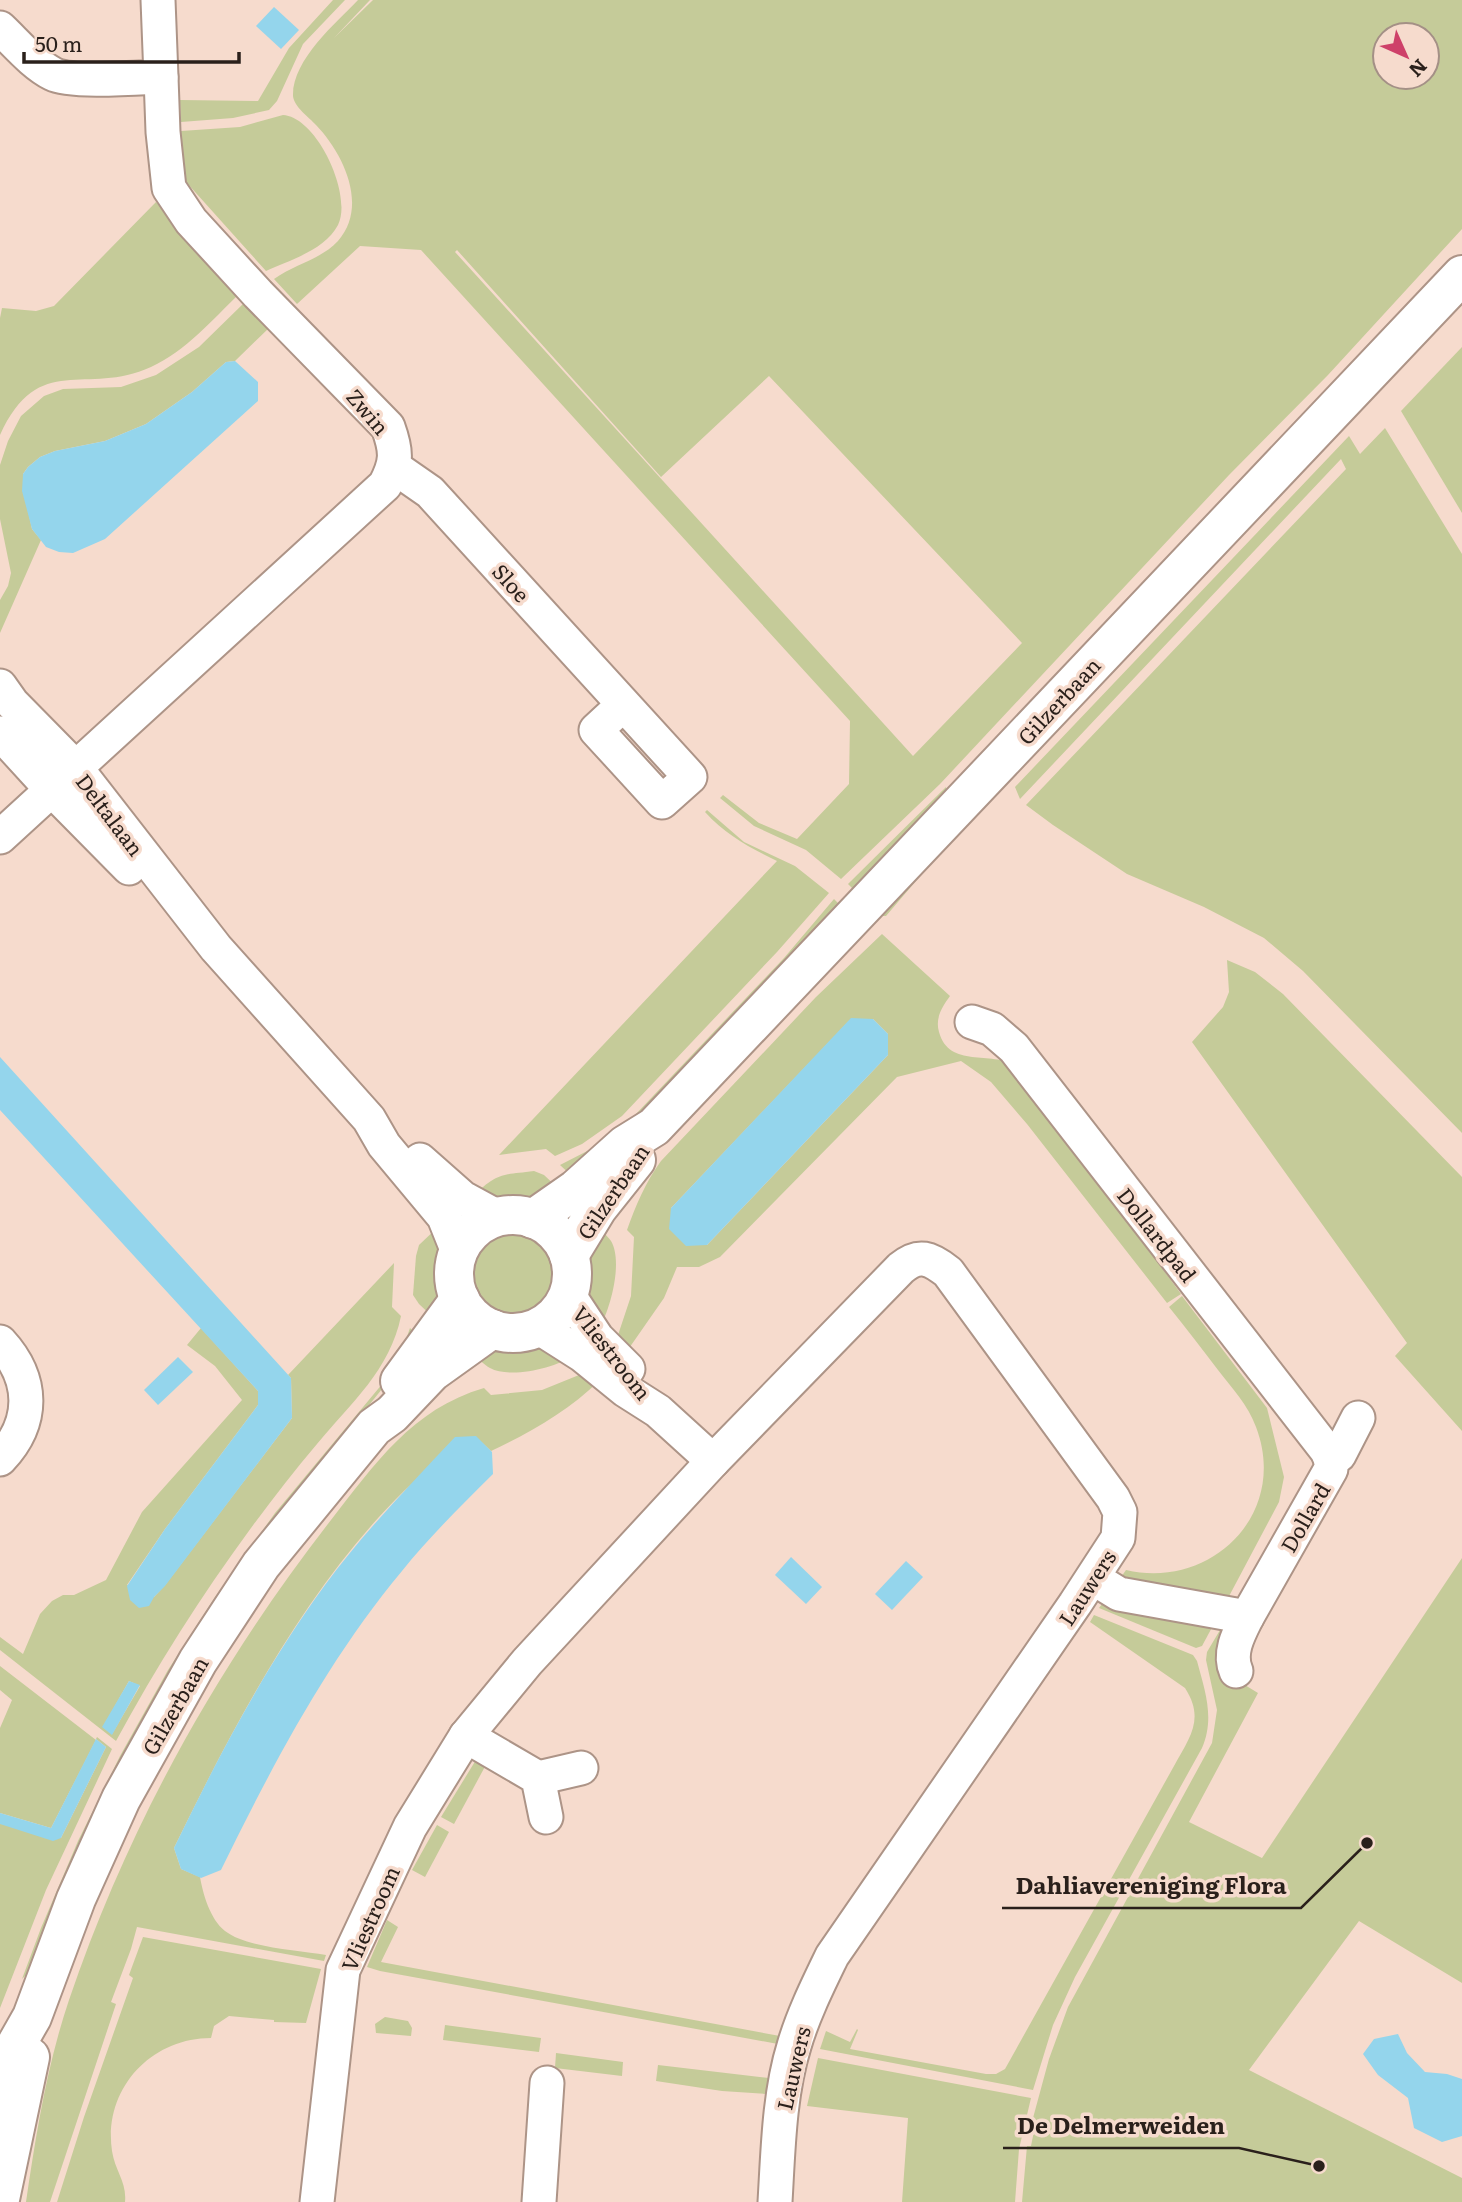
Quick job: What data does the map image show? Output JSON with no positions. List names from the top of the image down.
{
  "streets": {
    "street": [
      "Zwin",
      "Sloe",
      "Gilzerbaan",
      "Deltalaan",
      "Dollardpad",
      "Vliestroom",
      "Dollard",
      "Lauwers"
    ]
  },
  "crossings": [
    ["Zwin", "Sloe"],
    ["Gilzerbaan", "Deltalaan"],
    ["Gilzerbaan", "Vliestroom"],
    ["Deltalaan", "Vliestroom"],
    ["Dollardpad", "Dollard"],
    ["Vliestroom", "Lauwers"]
  ],
  "places": ["Dahliavereniging Flora", "De Delmerweiden"],
  "scale_bar": "50 m",
  "north": "bottom right"
}
